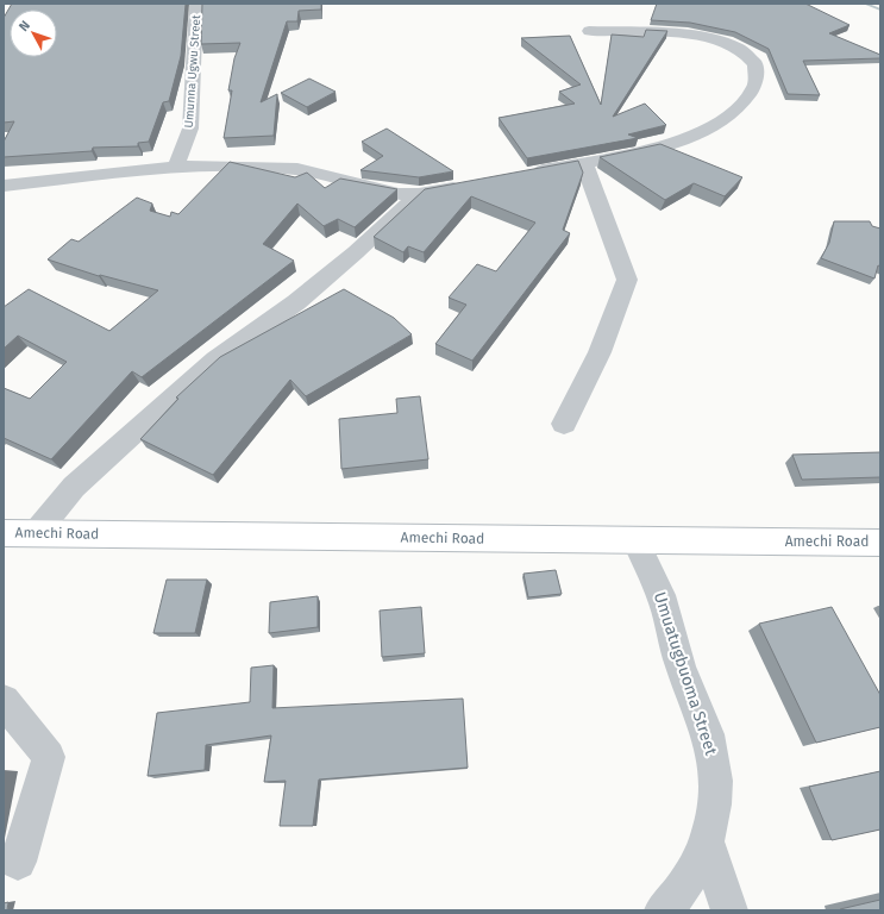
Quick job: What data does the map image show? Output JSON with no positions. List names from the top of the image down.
{
  "streets": {
    "main road": ["Amechi Road"],
    "street": ["Umunna Ugwu Street", "Umuatugbuoma Street"]
  },
  "crossings": [
    ["Amechi Road", "Umuatugbuoma Street"]
  ],
  "north": "top left"
}
